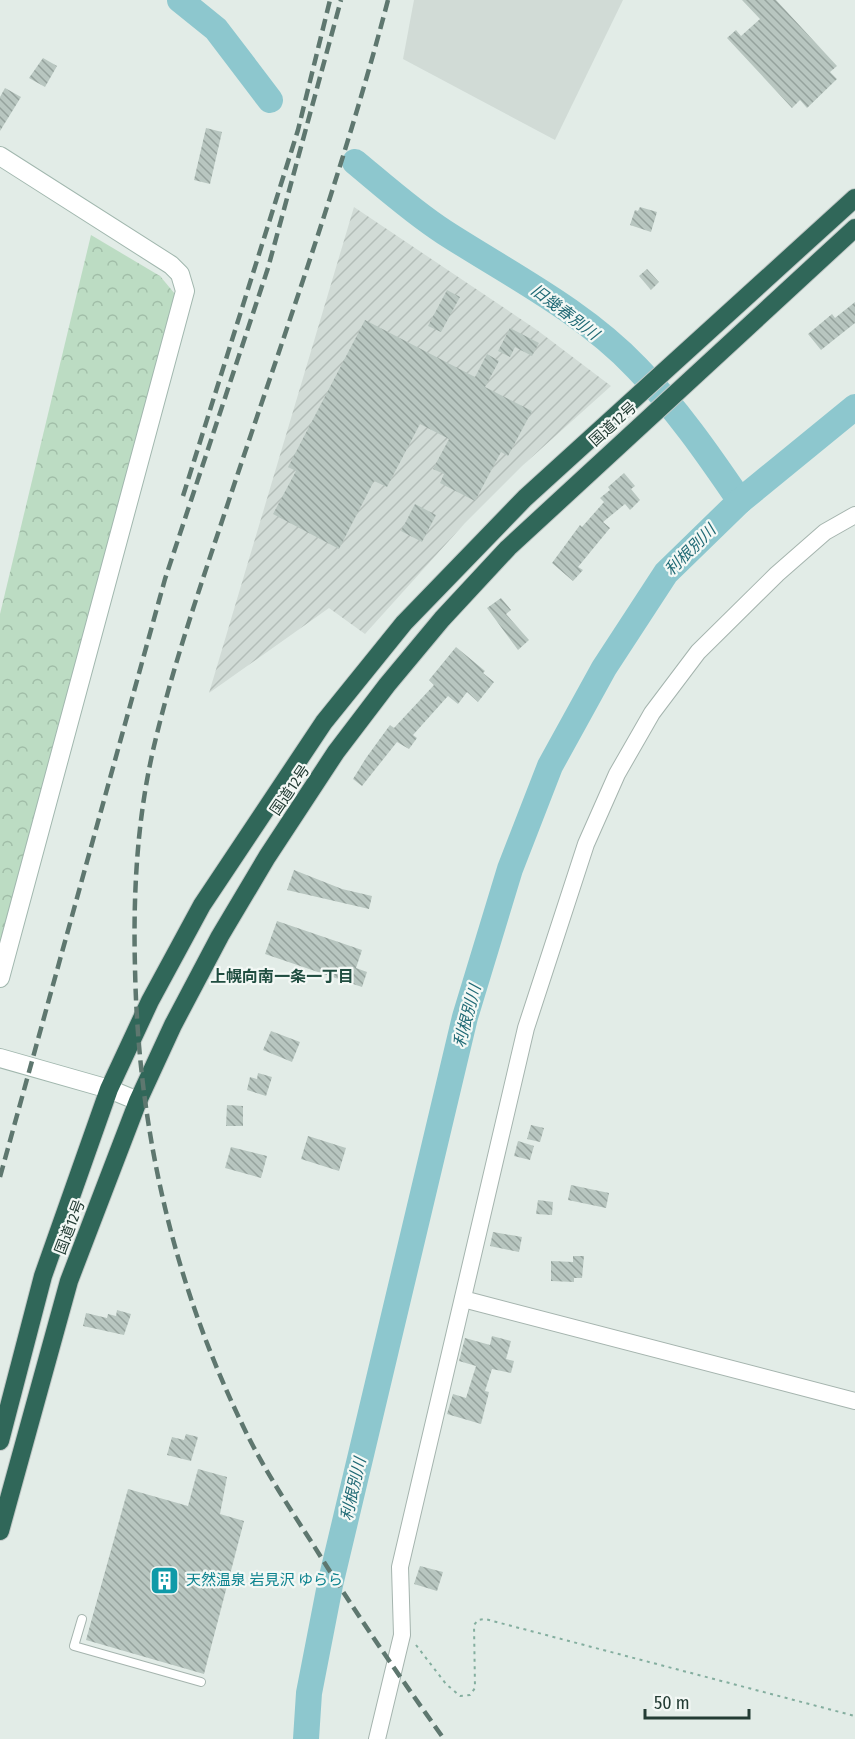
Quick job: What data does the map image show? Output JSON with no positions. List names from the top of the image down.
{
  "streets": {
    "highway": ["国道12号"]
  },
  "districts": ["上幌向南一条一丁目"],
  "water": ["旧幾春別川", "利根別川"],
  "places": {
    "building": ["天然温泉 岩見沢 ゆらら"]
  },
  "scale_bar": "50 m"
}
